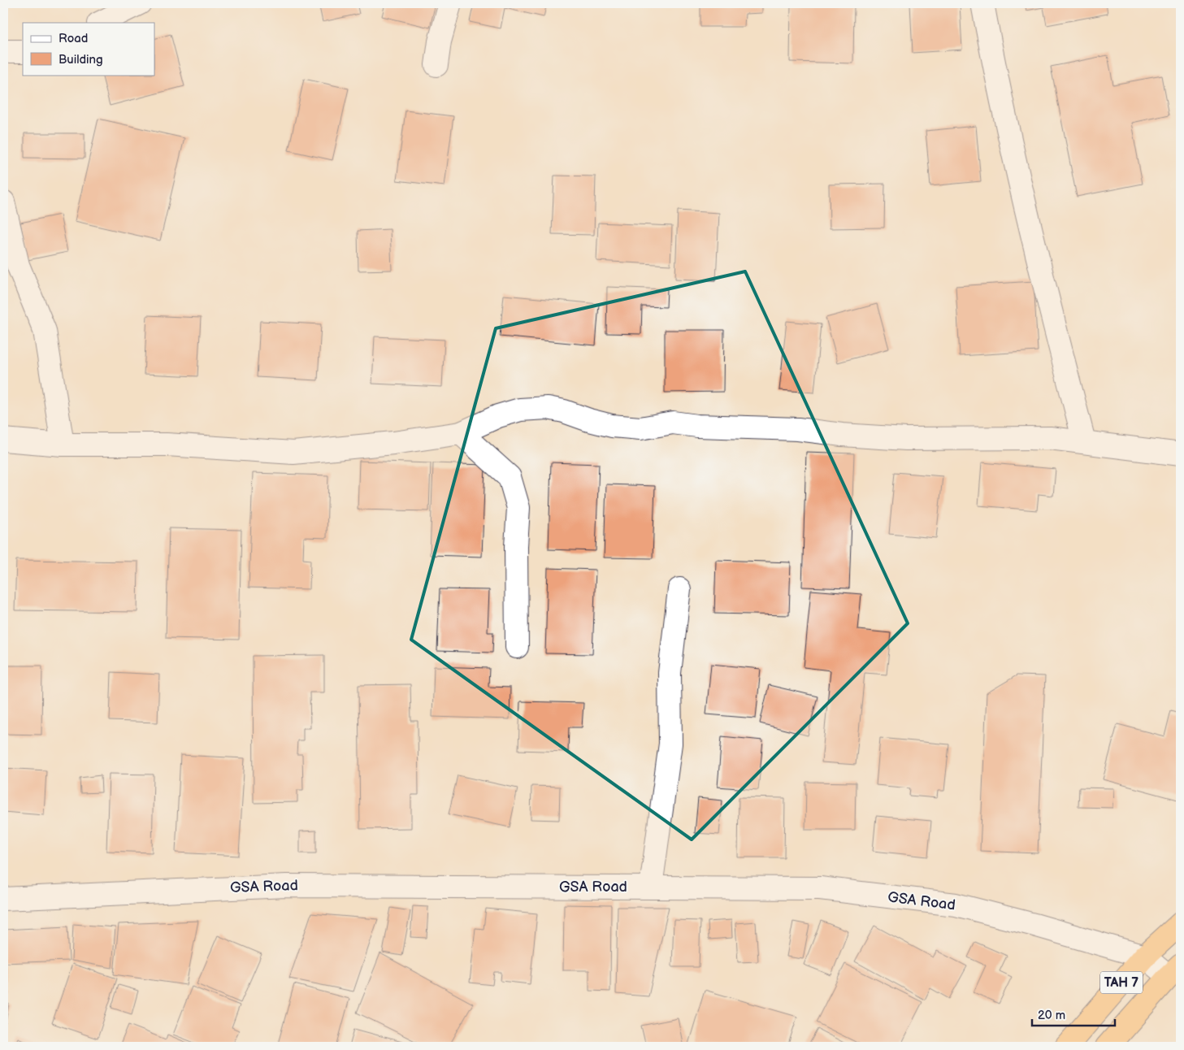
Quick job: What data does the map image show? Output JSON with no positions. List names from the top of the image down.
{
  "streets": {
    "highway": ["TAH 7"],
    "street": ["GSA Road"]
  },
  "crossings": [
    ["GSA Road", "TAH 7"]
  ],
  "legend": ["Road", "Building"],
  "scale_bar": "20 m"
}
